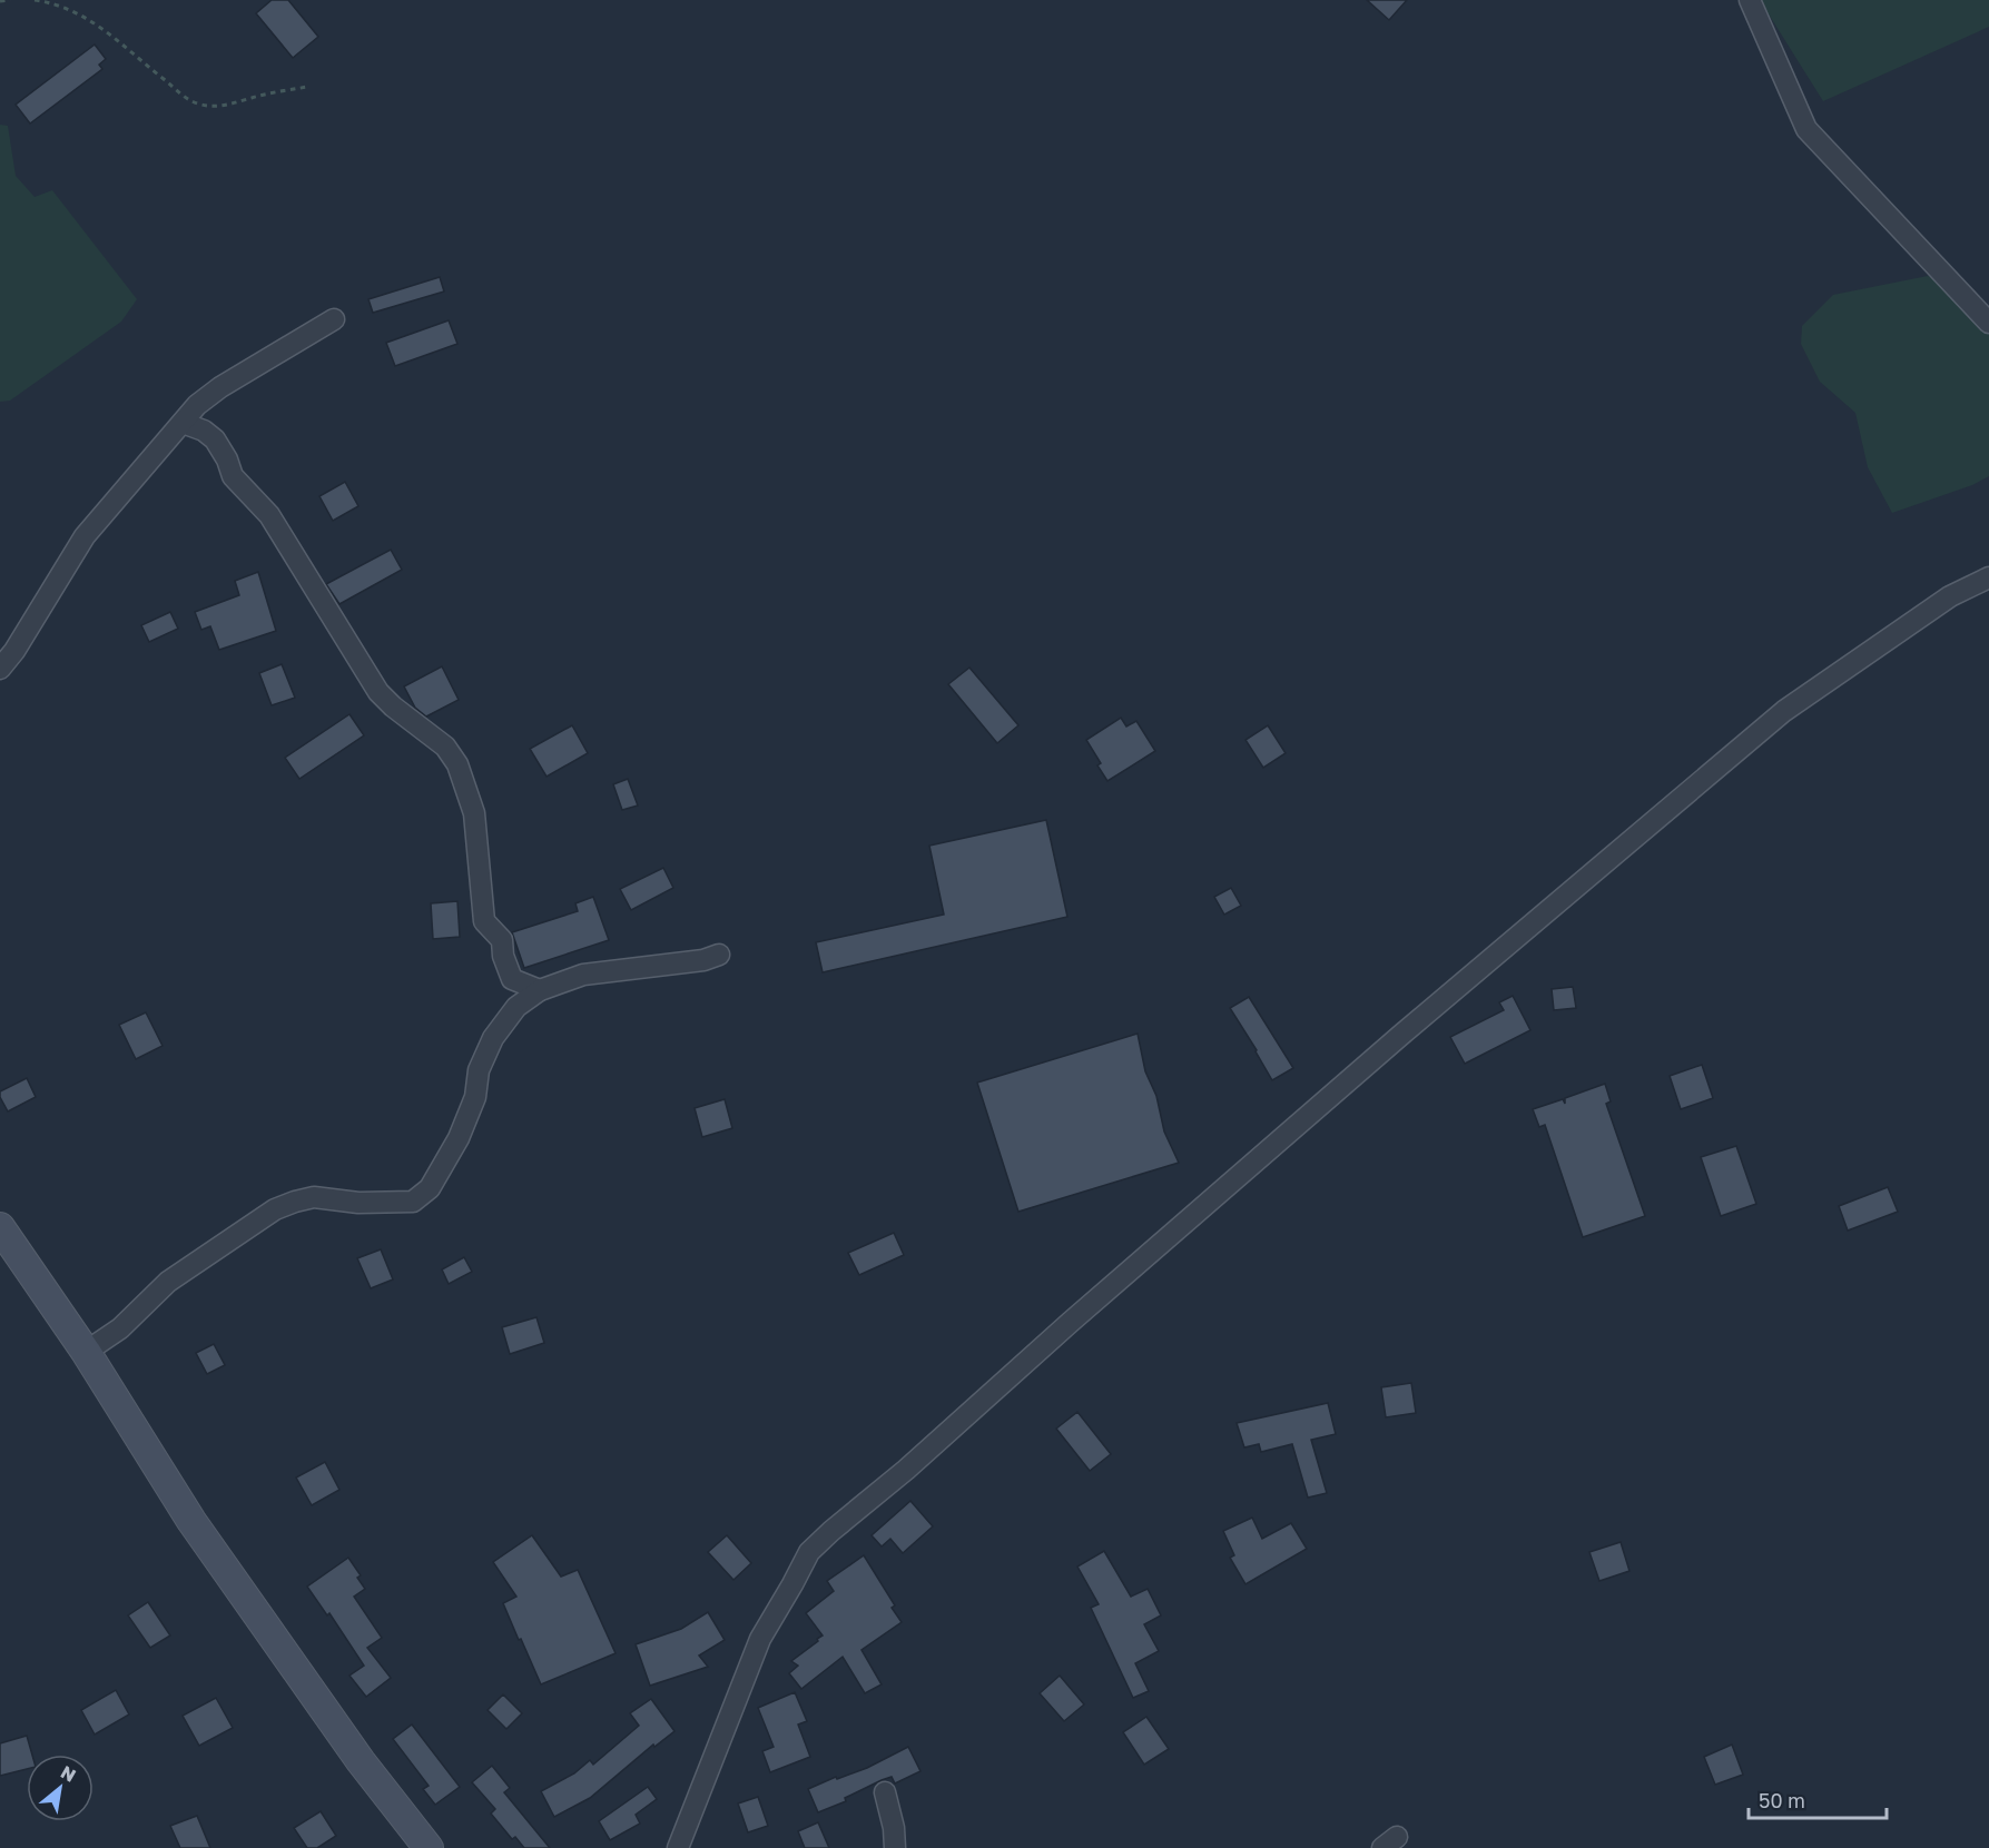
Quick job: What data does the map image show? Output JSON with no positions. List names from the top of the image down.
{
  "scale_bar": "50 m",
  "north": "top right"
}
